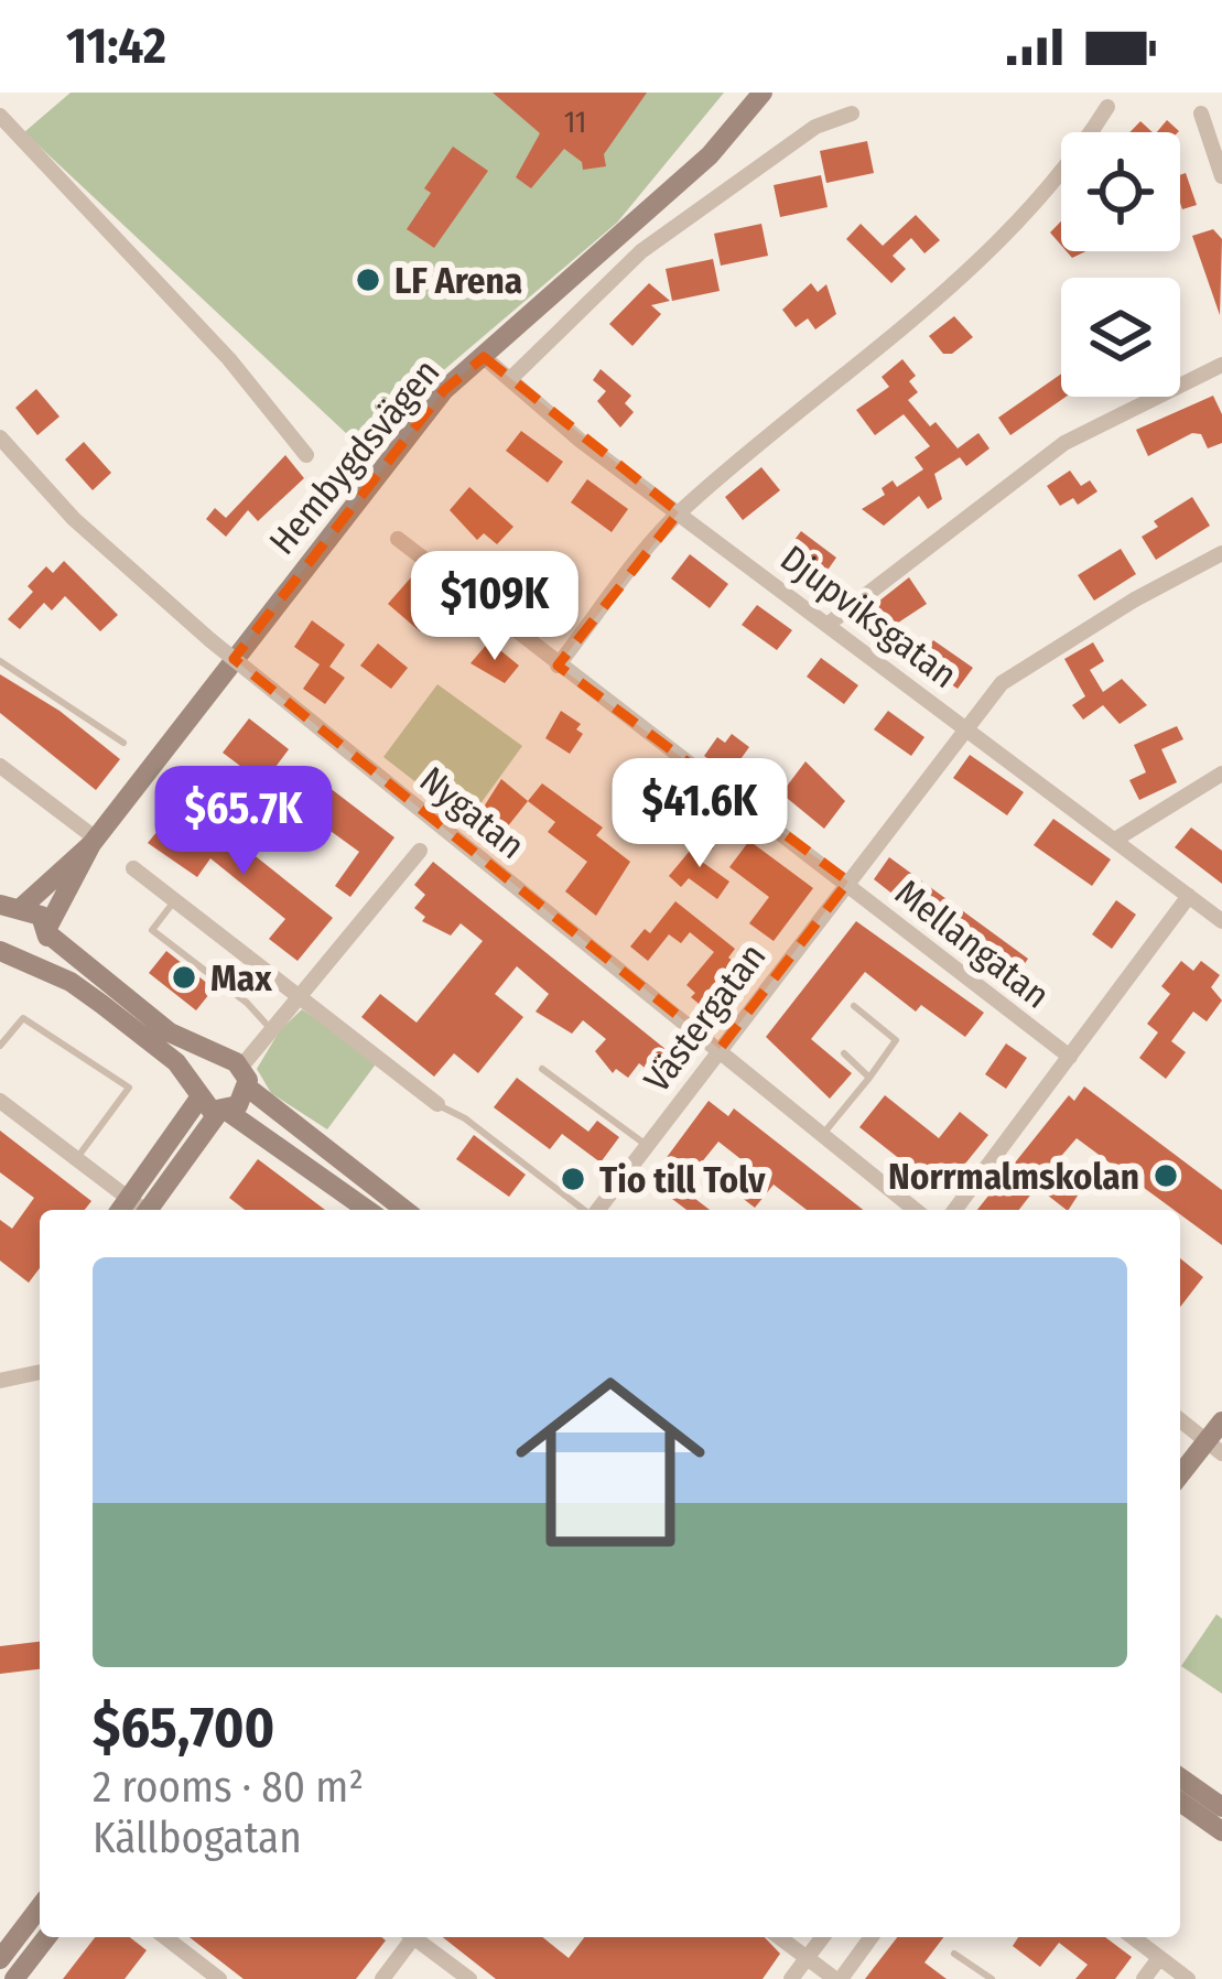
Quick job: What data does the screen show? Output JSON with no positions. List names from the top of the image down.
{
  "streets": {
    "main road": ["Hembygdsvägen"],
    "street": [
      "Djupviksgatan",
      "Nygatan",
      "Mellangatan",
      "Västergatan"
    ]
  },
  "crossings": [
    ["Hembygdsvägen", "Djupviksgatan"],
    ["Djupviksgatan", "Västergatan"],
    ["Nygatan", "Västergatan"],
    ["Mellangatan", "Västergatan"]
  ],
  "places": [
    "LF Arena",
    "Max",
    "Norrmalmskolan",
    "Tio till Tolv"
  ],
  "house_numbers": ["11"],
  "page": {
    "status": "11:42",
    "price": ["$109K", "$41.6K", "$65.7K"],
    "list": [
      {
        "name": "$65,700",
        "note": "2 rooms · 80 m² · Källbogatan"
      }
    ]
  }
}
